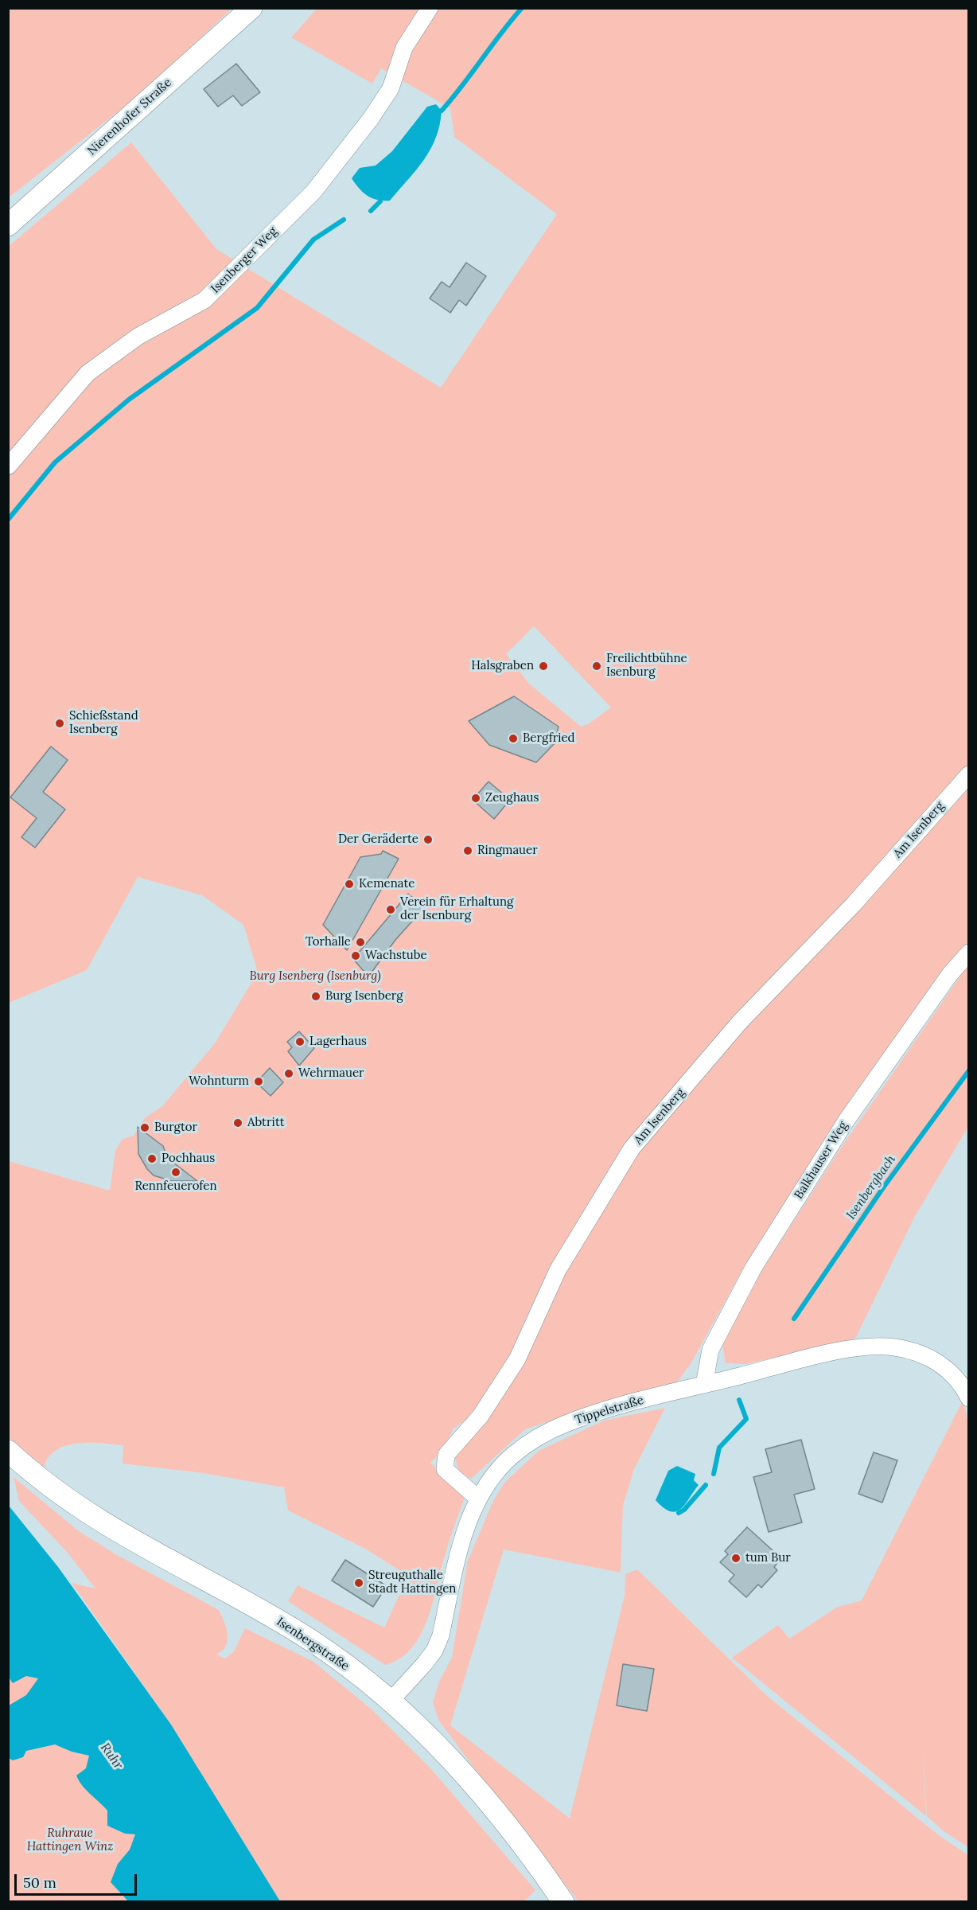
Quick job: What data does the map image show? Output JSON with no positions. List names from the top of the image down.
{
  "streets": {
    "main road": ["Nierenhofer Straße", "Isenbergstraße"],
    "street": [
      "Isenberger Weg",
      "Am Isenberg",
      "Balkhauser Weg",
      "Tippelstraße"
    ]
  },
  "crossings": [
    ["Am Isenberg", "Tippelstraße"],
    ["Balkhauser Weg", "Tippelstraße"],
    ["Tippelstraße", "Isenbergstraße"]
  ],
  "water": ["Isenbergbach", "Ruhr"],
  "parks": ["Burg Isenberg (Isenburg)", "Ruhraue Hattingen Winz"],
  "places": [
    "Halsgraben",
    "Freilichtbühne Isenburg",
    "Schießstand Isenberg",
    "Bergfried",
    "Zeughaus",
    "Der Geräderte",
    "Ringmauer",
    "Kemenate",
    "Verein für Erhaltung der Isenburg",
    "Torhalle",
    "Wachstube",
    "Burg Isenberg",
    "Lagerhaus",
    "Wehrmauer",
    "Wohnturm",
    "Abtritt",
    "Burgtor",
    "Pochhaus",
    "Rennfeuerofen",
    "tum Bur",
    "Streuguthalle Stadt Hattingen"
  ],
  "scale_bar": "50 m"
}
